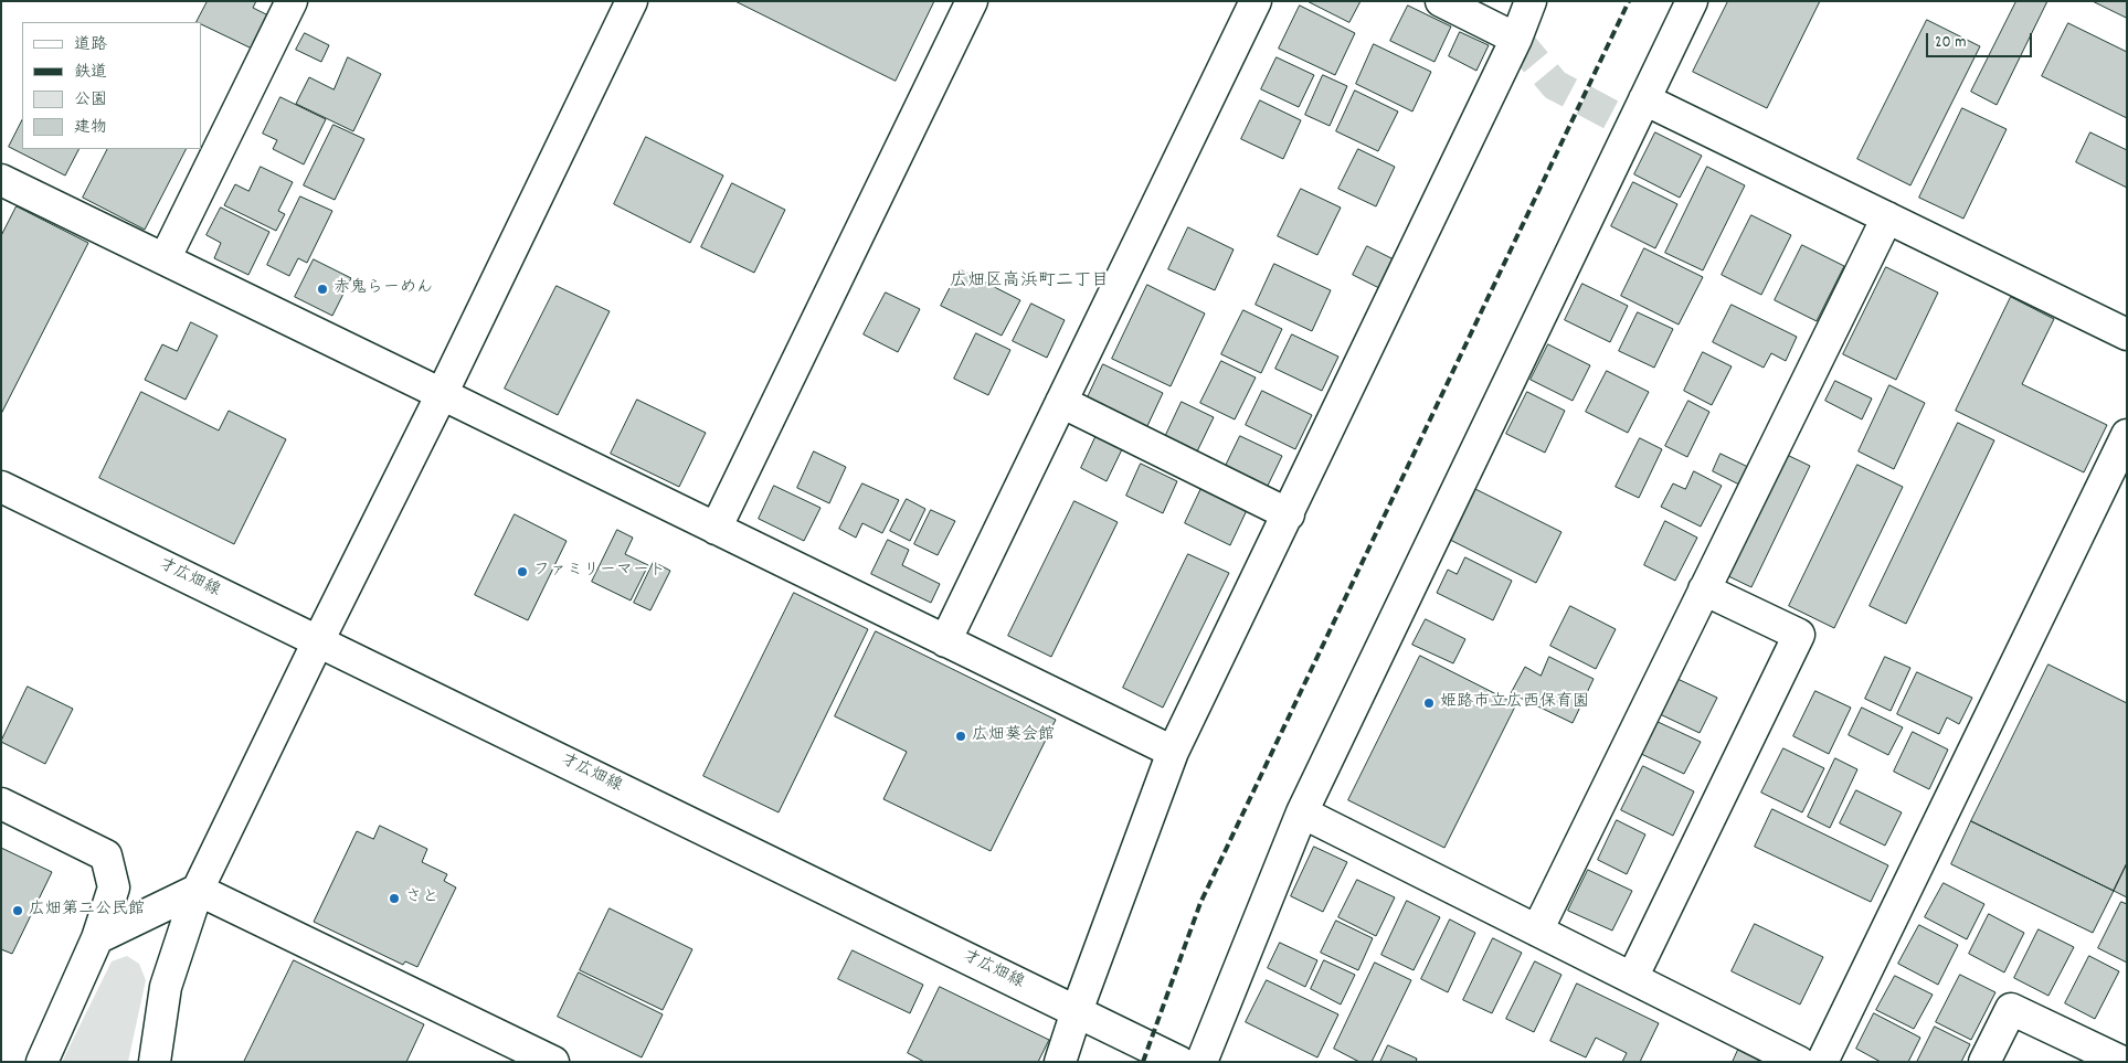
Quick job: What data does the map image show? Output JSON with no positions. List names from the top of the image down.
{
  "streets": {
    "street": ["才広畑線"]
  },
  "districts": ["広畑区高浜町二丁目"],
  "places": [
    "赤鬼らーめん",
    "ファミリーマート",
    "姫路市立広西保育園",
    "広畑葵会館",
    "さと",
    "広畑第二公民館"
  ],
  "legend": [
    "道路",
    "鉄道",
    "公園",
    "建物"
  ],
  "scale_bar": "20 m"
}
